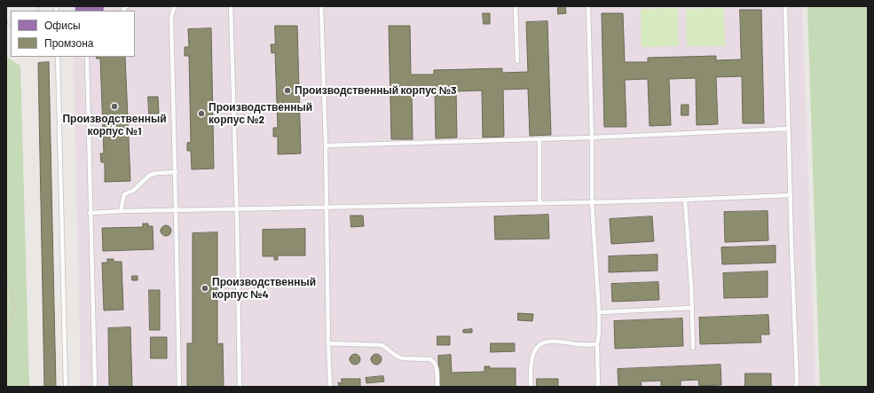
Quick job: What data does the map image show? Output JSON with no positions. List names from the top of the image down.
{
  "places": [
    "Производственный корпус №3",
    "Производственный корпус №1",
    "Производственный корпус №2",
    "Производственный корпус №4"
  ],
  "legend": ["Офисы", "Промзона"]
}
